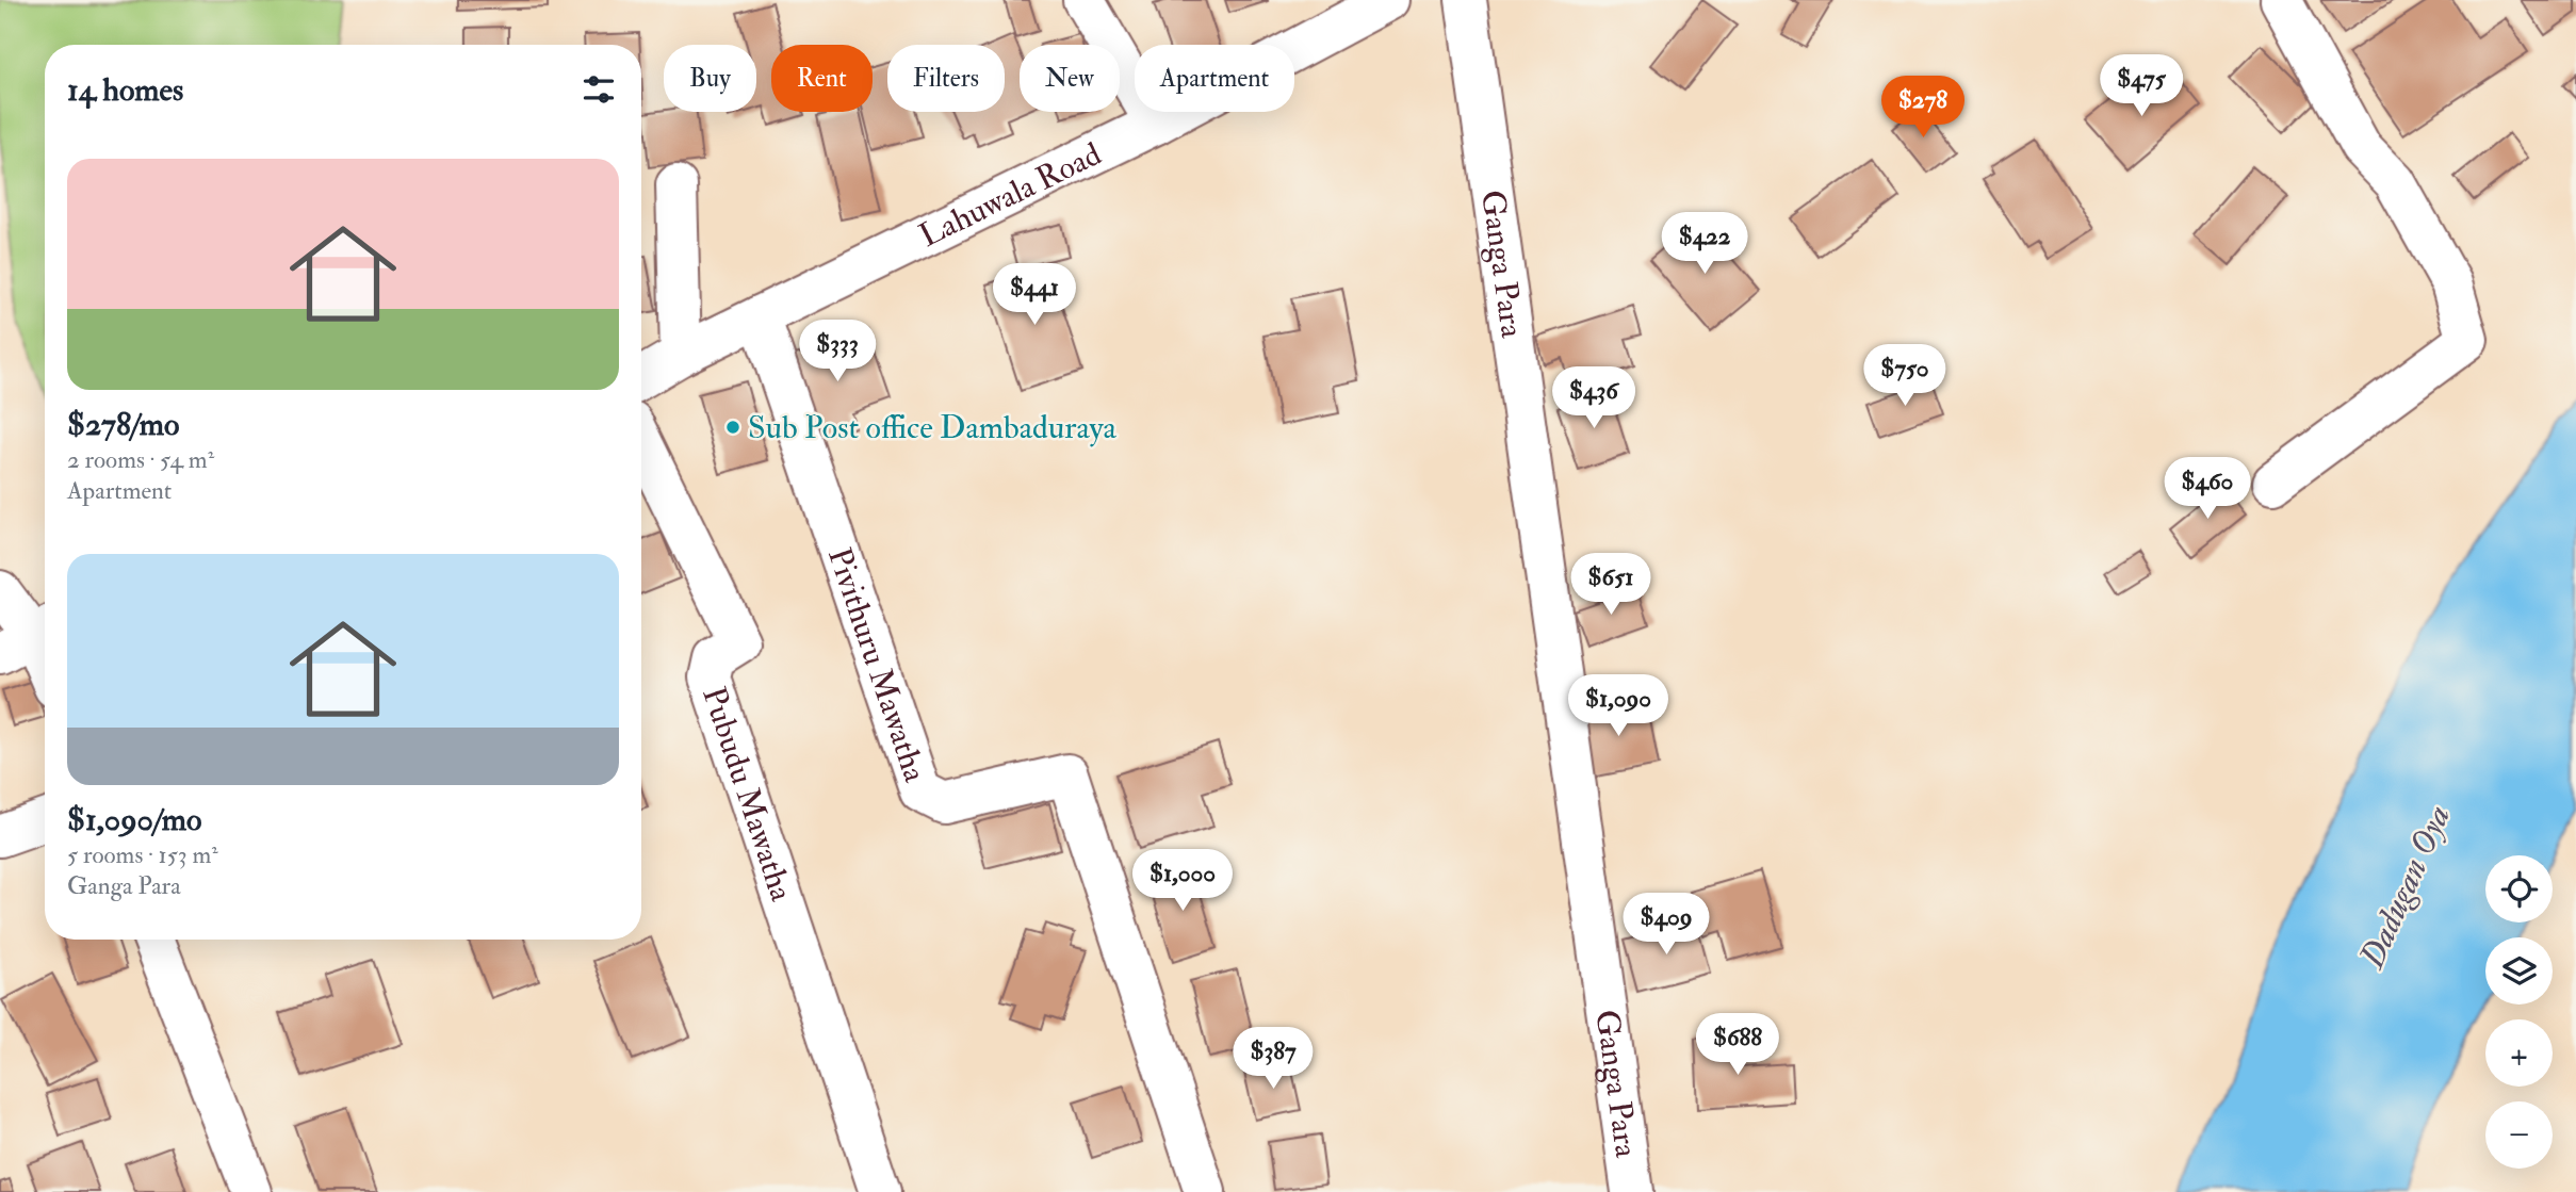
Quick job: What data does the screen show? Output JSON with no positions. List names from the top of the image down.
{
  "streets": {
    "street": [
      "Lahuwala Road",
      "Ganga Para",
      "Pivithuru Mawatha",
      "Pubudu Mawatha"
    ]
  },
  "crossings": [
    ["Lahuwala Road", "Pivithuru Mawatha"]
  ],
  "water": ["Dadugan Oya"],
  "places": ["Sub Post office Dambaduraya"],
  "page": {
    "chip": [
      "Buy",
      "Rent",
      "Filters",
      "New",
      "Apartment"
    ],
    "heading": "14 homes",
    "price": [
      "$475",
      "$278",
      "$422",
      "$441",
      "$333",
      "$750",
      "$436",
      "$460",
      "$651",
      "$1,090",
      "$1,000",
      "$409",
      "$688",
      "$387"
    ],
    "list": [
      {
        "name": "$278/mo",
        "note": "2 rooms · 54 m² · Apartment"
      },
      {
        "name": "$1,090/mo",
        "note": "5 rooms · 153 m² · Ganga Para"
      }
    ],
    "map_buttons": ["+", "−"]
  }
}
